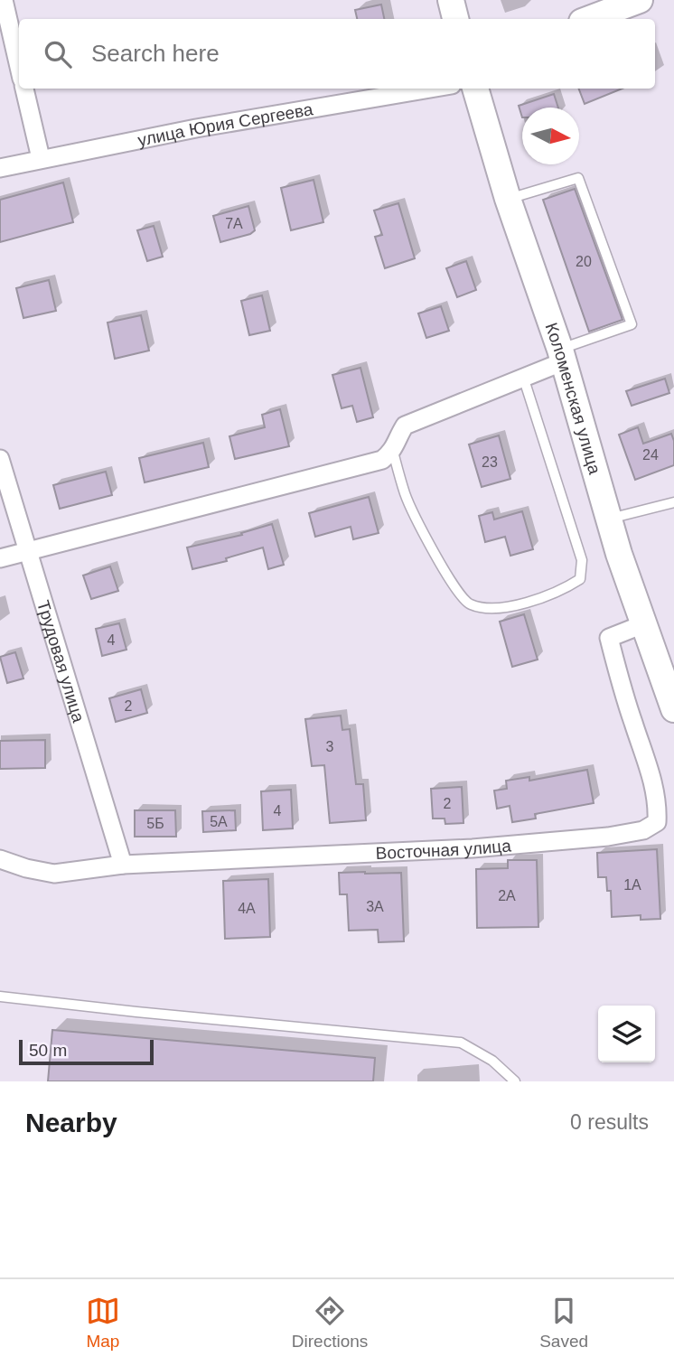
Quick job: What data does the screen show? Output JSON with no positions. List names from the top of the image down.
{
  "streets": {
    "street": [
      "улица Юрия Сергеева",
      "Коломенская улица",
      "Трудовая улица",
      "Восточная улица"
    ]
  },
  "crossings": [
    ["Коломенская улица", "Восточная улица"],
    ["Трудовая улица", "Восточная улица"]
  ],
  "house_numbers": [
    "7А",
    "20",
    "24",
    "23",
    "4",
    "2",
    "3",
    "2",
    "4",
    "5А",
    "5Б",
    "1А",
    "2А",
    "3А",
    "4А"
  ],
  "scale_bar": "50 m",
  "north": "right",
  "page": {
    "search": "Search here",
    "scale": "50 m",
    "heading": ["Nearby", "0 results"],
    "nav": ["Map", "Directions", "Saved"]
  }
}
